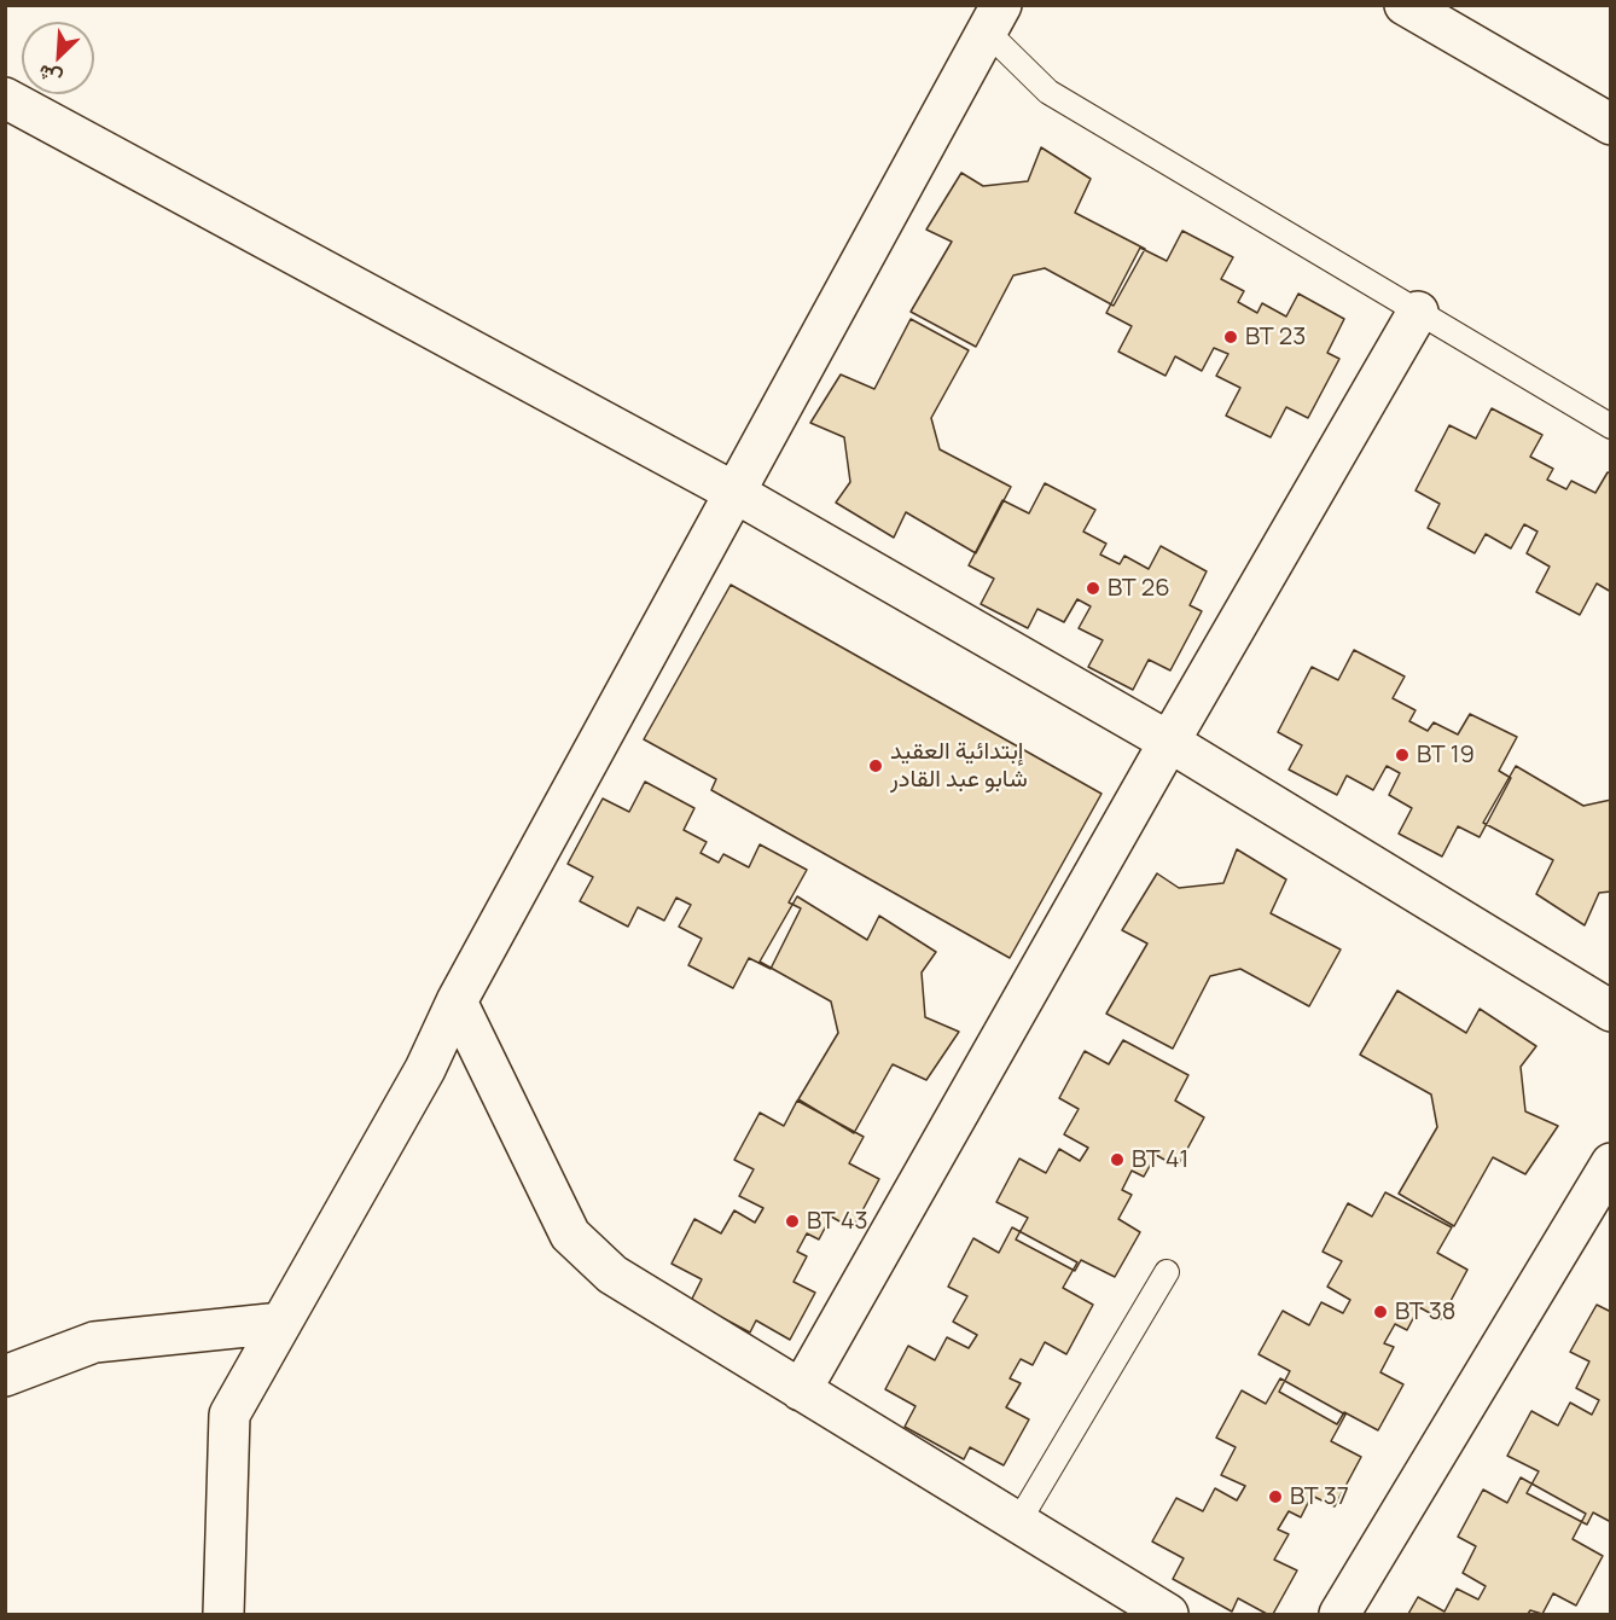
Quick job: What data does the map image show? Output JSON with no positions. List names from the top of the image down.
{
  "places": [
    "BT 23",
    "BT 26",
    "BT 19",
    "إبتدائية العقيد شابو عبد القادر",
    "BT 41",
    "BT 43",
    "BT 38",
    "BT 37"
  ],
  "north": "bottom left"
}
